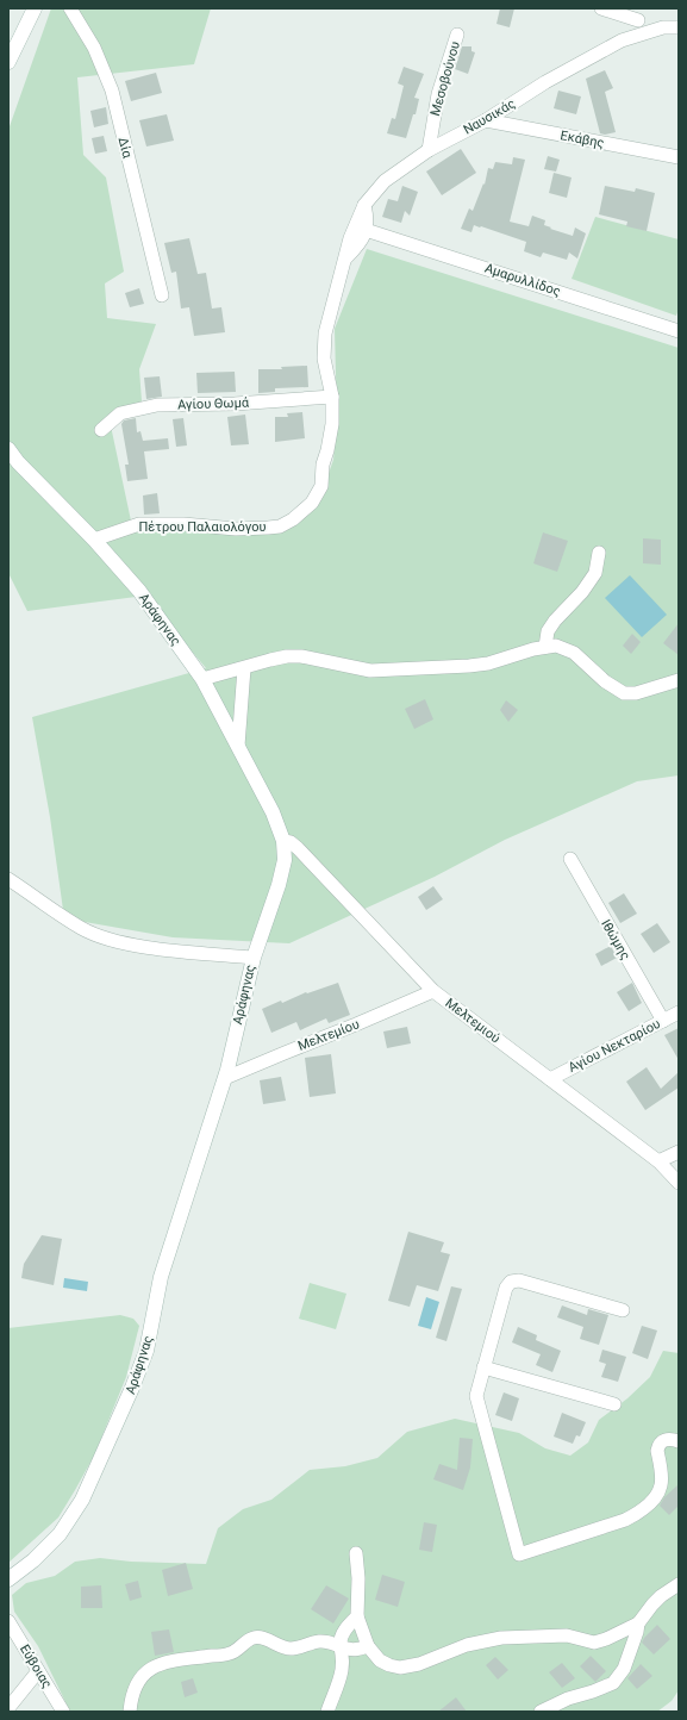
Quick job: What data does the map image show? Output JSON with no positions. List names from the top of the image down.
{
  "streets": {
    "main road": ["Αράφηνας"],
    "street": [
      "Μεσοβούνου",
      "Ναυσικάς",
      "Εκάβης",
      "Δία",
      "Αμαρυλλίδος",
      "Αγίου Θωμά",
      "Πέτρου Παλαιολόγου",
      "Ιθώμης",
      "Μελτεμιού",
      "Μελτεμίου",
      "Αγίου Νεκταρίου",
      "Εύβοιας"
    ]
  },
  "crossings": [
    ["Μεσοβούνου", "Ναυσικάς"],
    ["Ναυσικάς", "Εκάβης"],
    ["Ναυσικάς", "Πέτρου Παλαιολόγου"],
    ["Αγίου Θωμά", "Πέτρου Παλαιολόγου"],
    ["Πέτρου Παλαιολόγου", "Αράφηνας"],
    ["Αράφηνας", "Μελτεμιού"],
    ["Αράφηνας", "Μελτεμίου"],
    ["Ιθώμης", "Αγίου Νεκταρίου"],
    ["Μελτεμιού", "Μελτεμίου"],
    ["Μελτεμιού", "Αγίου Νεκταρίου"]
  ]
}
